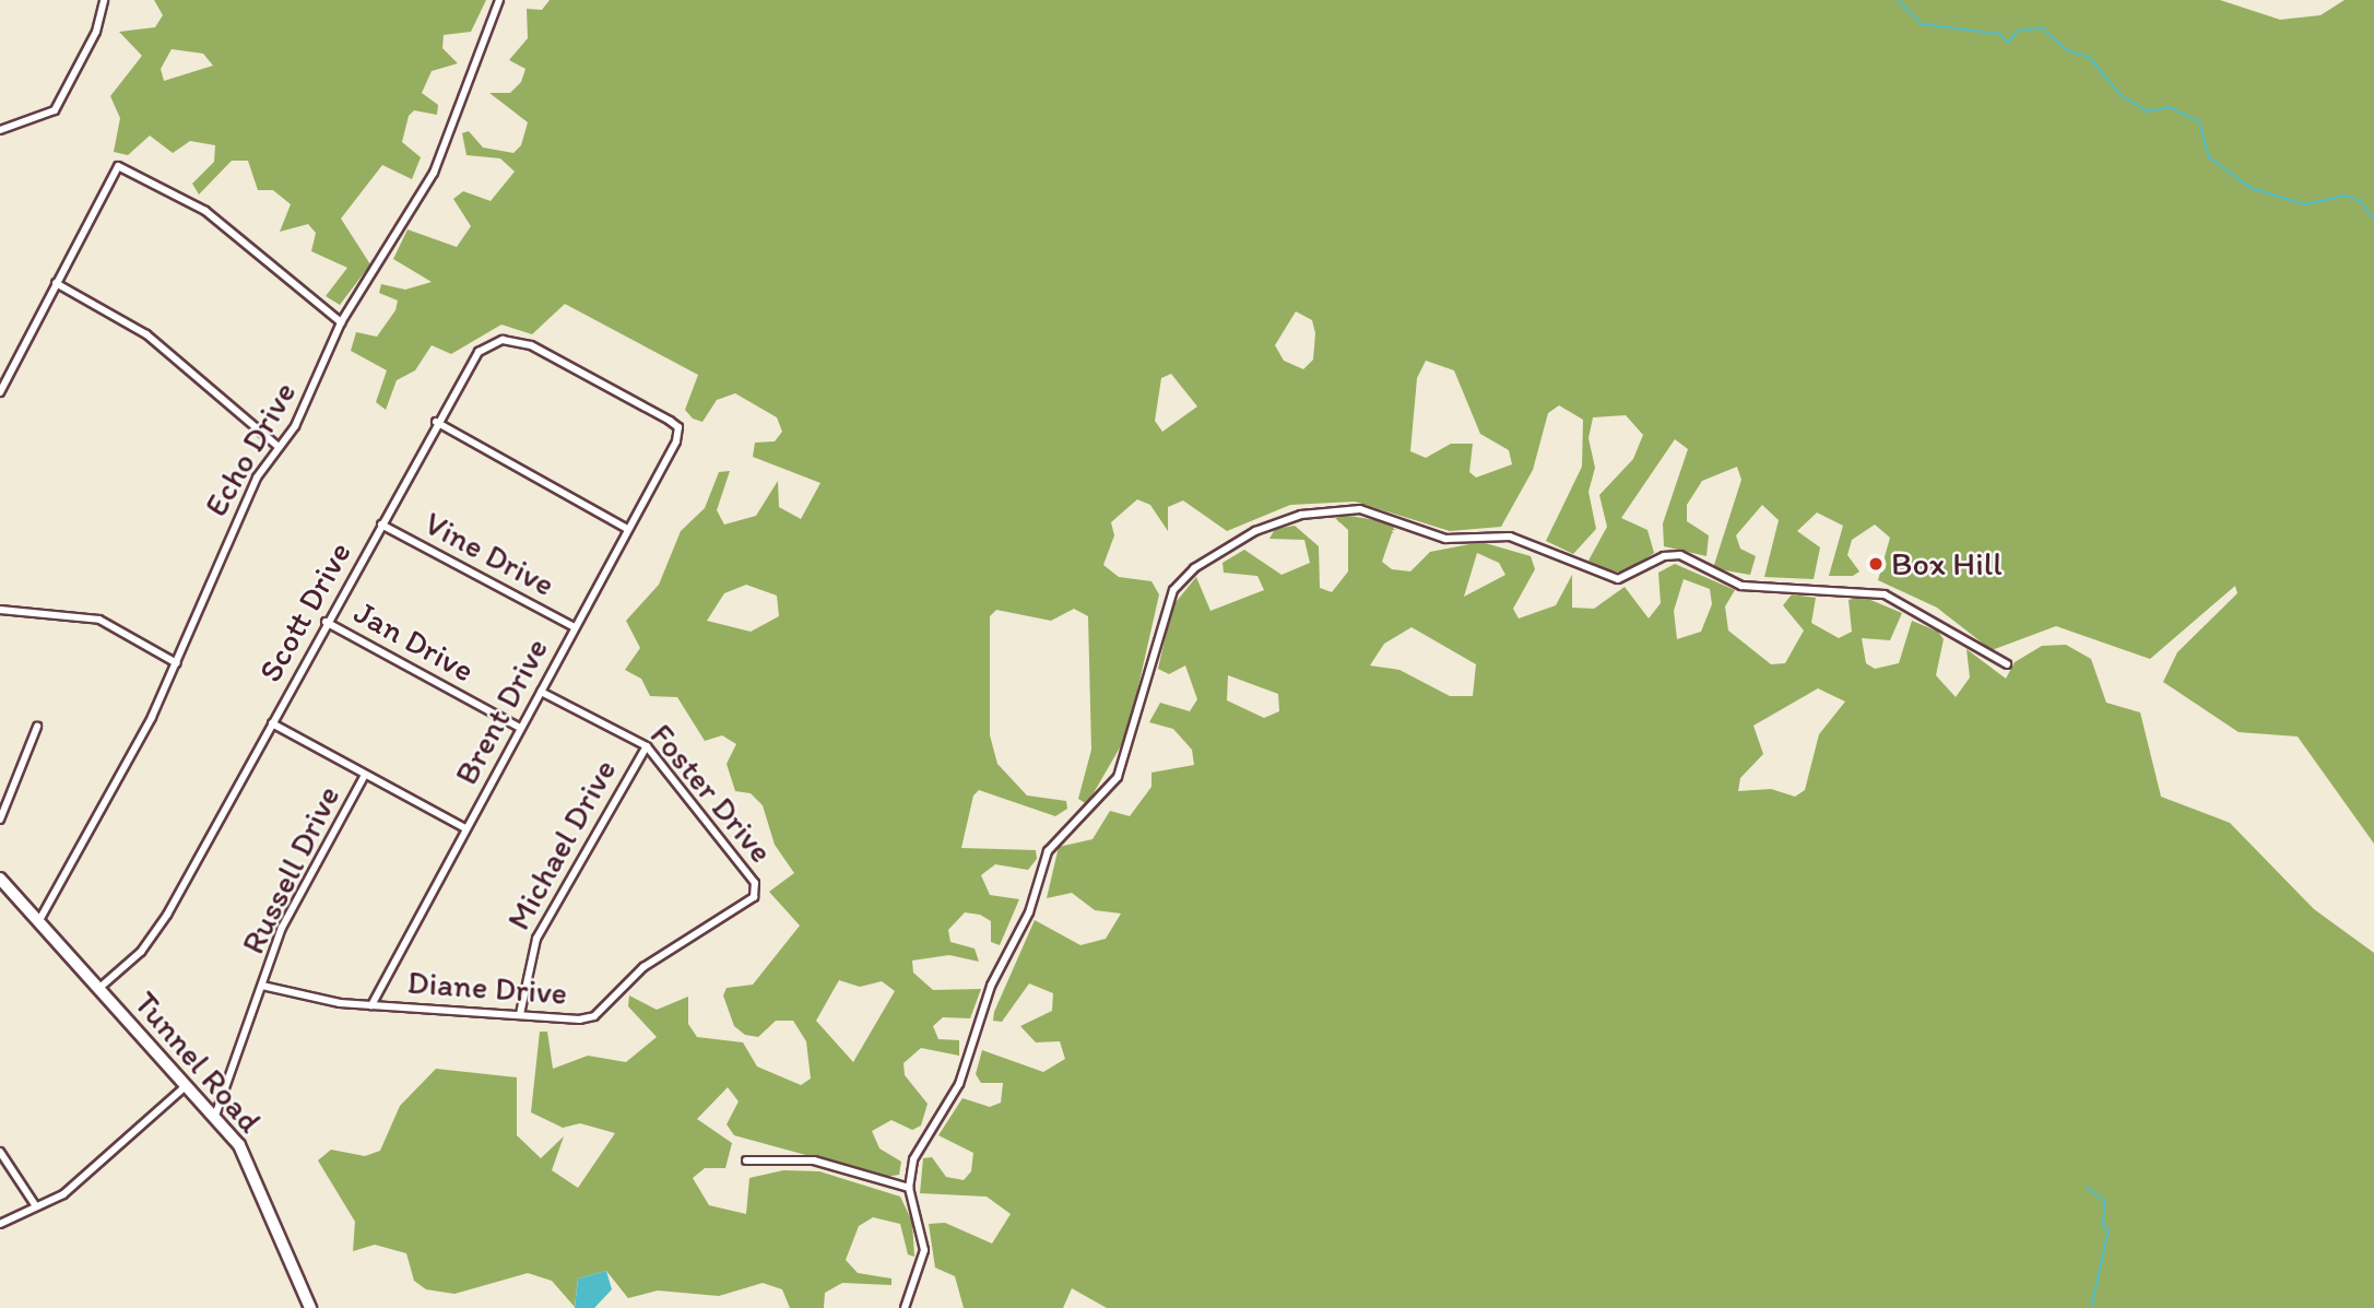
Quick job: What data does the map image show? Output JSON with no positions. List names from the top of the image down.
{
  "streets": {
    "main road": ["Tunnel Road"],
    "street": [
      "Echo Drive",
      "Vine Drive",
      "Scott Drive",
      "Jan Drive",
      "Brent Drive",
      "Foster Drive",
      "Michael Drive",
      "Russell Drive",
      "Diane Drive"
    ]
  },
  "crossings": [
    ["Echo Drive", "Tunnel Road"],
    ["Vine Drive", "Scott Drive"],
    ["Vine Drive", "Brent Drive"],
    ["Scott Drive", "Jan Drive"],
    ["Scott Drive", "Brent Drive"],
    ["Scott Drive", "Tunnel Road"],
    ["Jan Drive", "Brent Drive"],
    ["Brent Drive", "Foster Drive"],
    ["Brent Drive", "Diane Drive"],
    ["Foster Drive", "Michael Drive"],
    ["Foster Drive", "Diane Drive"],
    ["Michael Drive", "Diane Drive"],
    ["Russell Drive", "Diane Drive"],
    ["Russell Drive", "Tunnel Road"]
  ],
  "places": ["Box Hill"]
}
